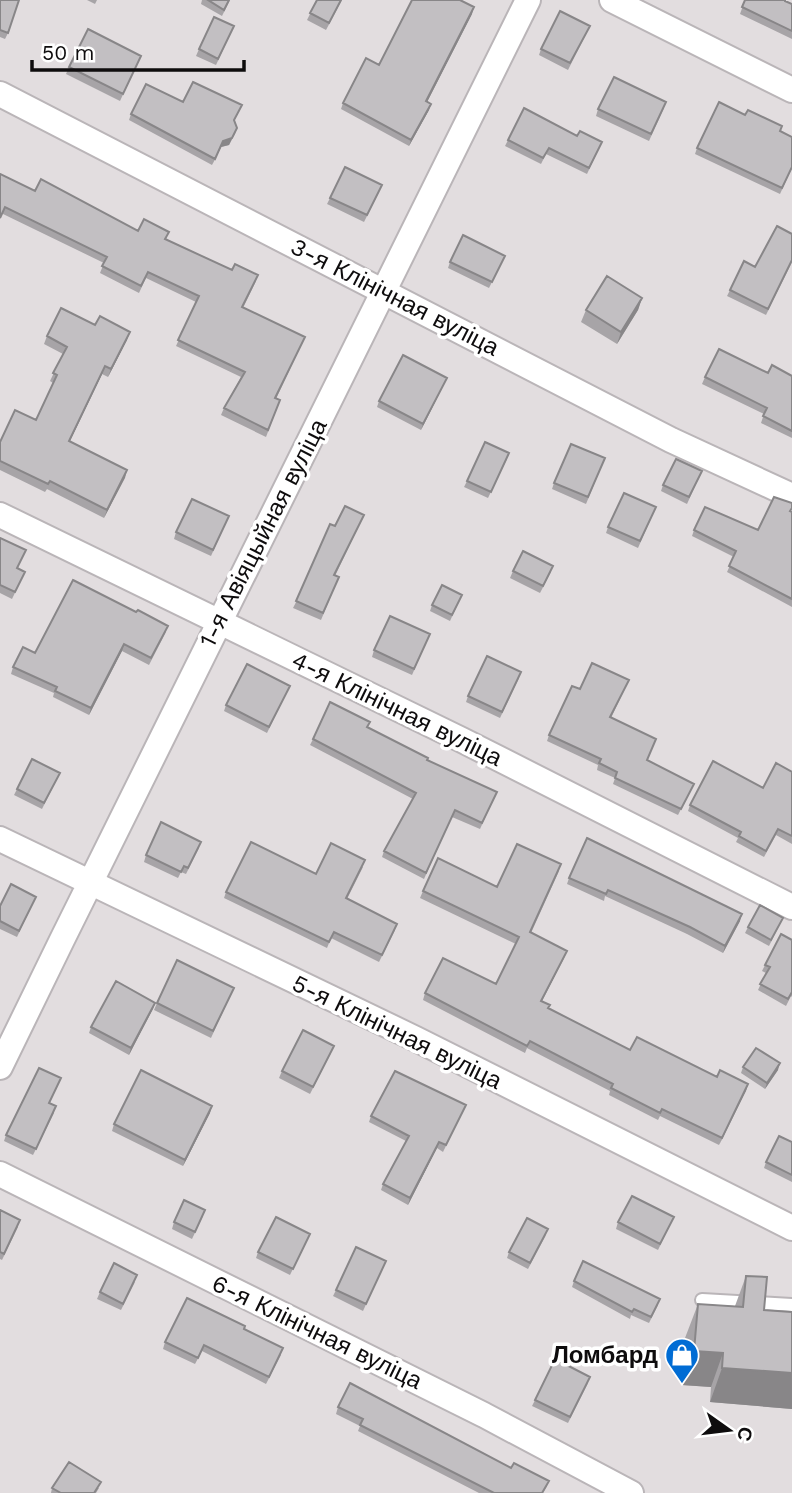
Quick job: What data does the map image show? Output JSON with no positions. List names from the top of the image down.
{
  "streets": {
    "street": [
      "3-я Клінічная вуліца",
      "1-я Авіяцыйная вуліца",
      "4-я Клінічная вуліца",
      "5-я Клінічная вуліца",
      "6-я Клінічная вуліца"
    ]
  },
  "crossings": [
    ["3-я Клінічная вуліца", "1-я Авіяцыйная вуліца"],
    ["1-я Авіяцыйная вуліца", "4-я Клінічная вуліца"],
    ["1-я Авіяцыйная вуліца", "5-я Клінічная вуліца"]
  ],
  "places": {
    "shop": ["Ломбард"]
  },
  "scale_bar": "50 m",
  "north": "right"
}
